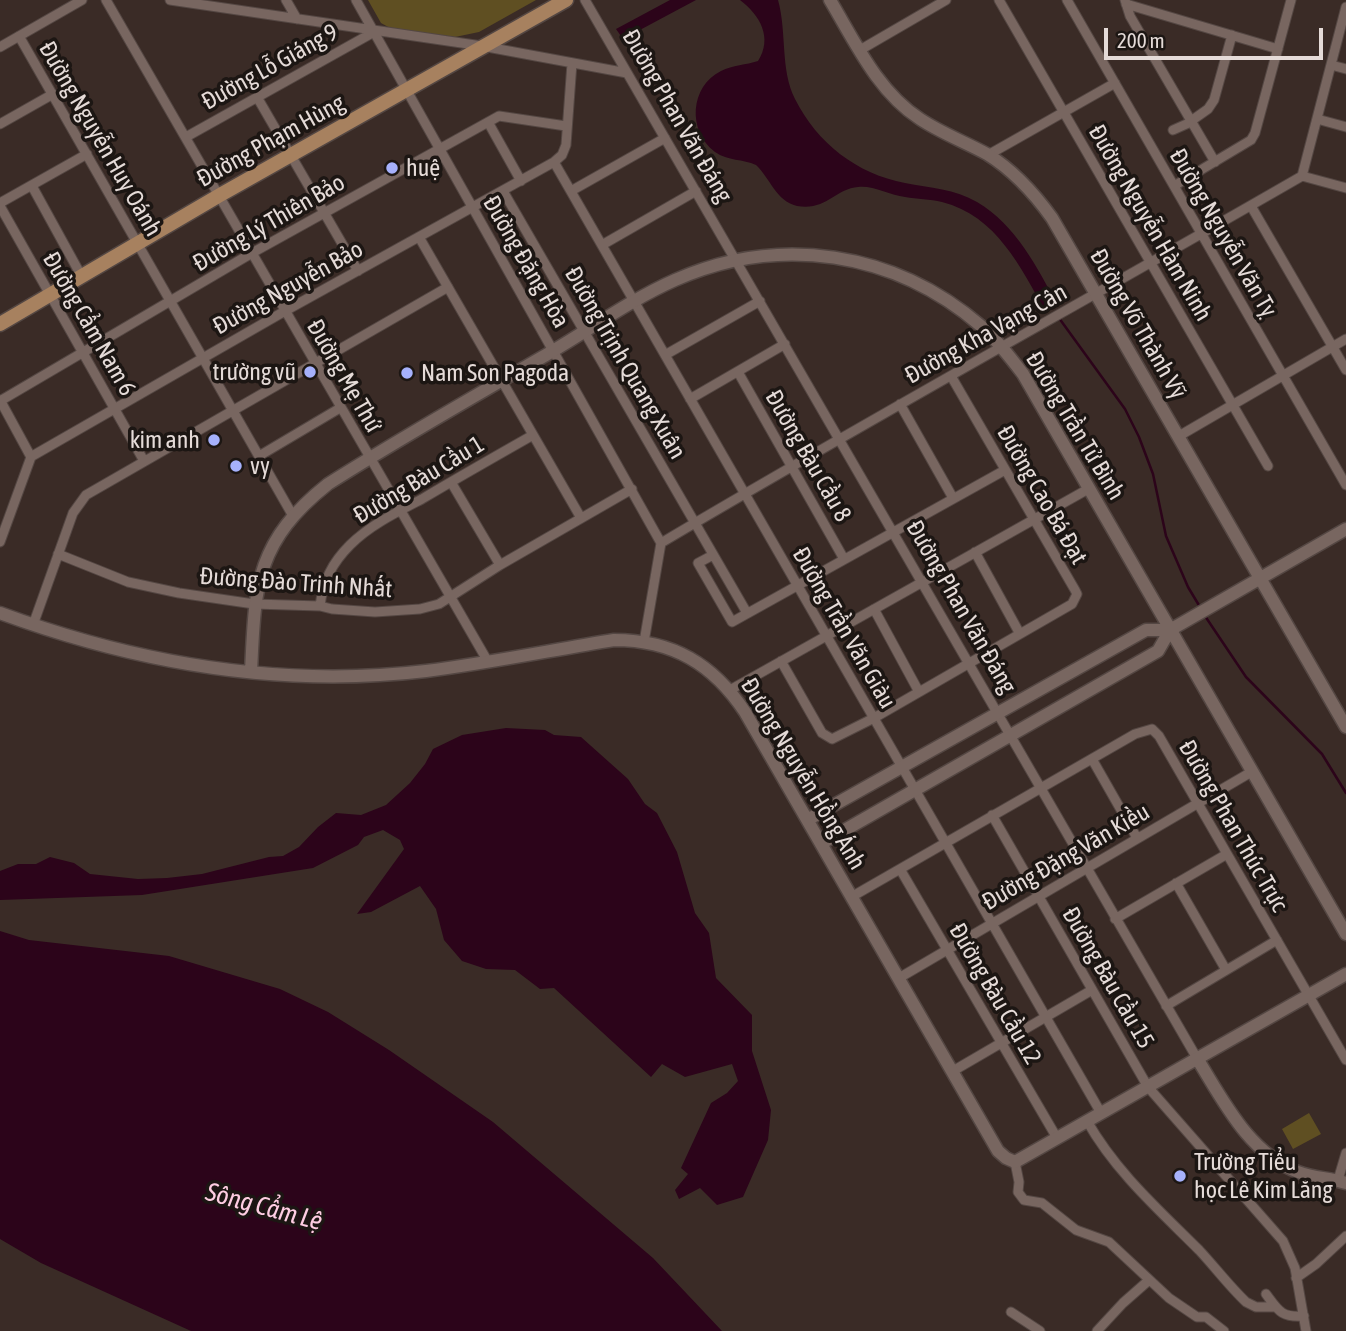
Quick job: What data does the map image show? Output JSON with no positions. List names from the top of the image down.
{
  "streets": {
    "main road": ["Đường Phạm Hùng"],
    "street": [
      "Đường Lỗ Giáng 9",
      "Đường Phan Văn Đáng",
      "Đường Nguyễn Huy Oánh",
      "Đường Lý Thiên Bảo",
      "Đường Nguyễn Hàm Ninh",
      "Đường Nguyễn Văn Tỵ",
      "Đường Đặng Hòa",
      "Đường Nguyễn Bảo",
      "Đường Cẩm Nam 6",
      "Đường Võ Thành Vỹ",
      "Đường Kha Vạng Cân",
      "Đường Trịnh Quang Xuân",
      "Đường Mẹ Thứ",
      "Đường Trần Tử Bình",
      "Đường Bàu Cầu 8",
      "Đường Bàu Cầu 1",
      "Đường Cao Bá Đạt",
      "Đường Đào Trinh Nhất",
      "Đường Trần Văn Giàu",
      "Đường Nguyễn Hồng Ánh",
      "Đường Phan Thúc Trực",
      "Đường Đặng Văn Kiều",
      "Đường Bàu Cầu 15",
      "Đường Bàu Cầu 12"
    ]
  },
  "crossings": [
    ["Đường Lỗ Giáng 9", "Đường Đặng Hòa"],
    ["Đường Lỗ Giáng 9", "Đường Mẹ Thứ"],
    ["Đường Phan Văn Đáng", "Đường Kha Vạng Cân"],
    ["Đường Phan Văn Đáng", "Đường Trần Tử Bình"],
    ["Đường Phan Văn Đáng", "Đường Cao Bá Đạt"],
    ["Đường Phan Văn Đáng", "Đường Phan Thúc Trực"],
    ["Đường Phan Văn Đáng", "Đường Đặng Văn Kiều"],
    ["Đường Nguyễn Huy Oánh", "Đường Phạm Hùng"],
    ["Đường Nguyễn Huy Oánh", "Đường Lý Thiên Bảo"],
    ["Đường Nguyễn Huy Oánh", "Đường Nguyễn Bảo"],
    ["Đường Nguyễn Huy Oánh", "Đường Trần Tử Bình"],
    ["Đường Phạm Hùng", "Đường Đặng Hòa"],
    ["Đường Phạm Hùng", "Đường Cẩm Nam 6"],
    ["Đường Phạm Hùng", "Đường Mẹ Thứ"],
    ["Đường Lý Thiên Bảo", "Đường Đặng Hòa"],
    ["Đường Lý Thiên Bảo", "Đường Cẩm Nam 6"],
    ["Đường Lý Thiên Bảo", "Đường Mẹ Thứ"],
    ["Đường Nguyễn Hàm Ninh", "Đường Kha Vạng Cân"],
    ["Đường Nguyễn Văn Tỵ", "Đường Kha Vạng Cân"],
    ["Đường Đặng Hòa", "Đường Nguyễn Bảo"],
    ["Đường Đặng Hòa", "Đường Kha Vạng Cân"],
    ["Đường Đặng Hòa", "Đường Trần Tử Bình"],
    ["Đường Đặng Hòa", "Đường Đào Trinh Nhất"],
    ["Đường Nguyễn Bảo", "Đường Cẩm Nam 6"],
    ["Đường Nguyễn Bảo", "Đường Trịnh Quang Xuân"],
    ["Đường Nguyễn Bảo", "Đường Mẹ Thứ"],
    ["Đường Nguyễn Bảo", "Đường Trần Văn Giàu"],
    ["Đường Võ Thành Vỹ", "Đường Kha Vạng Cân"],
    ["Đường Kha Vạng Cân", "Đường Trịnh Quang Xuân"],
    ["Đường Kha Vạng Cân", "Đường Trần Tử Bình"],
    ["Đường Kha Vạng Cân", "Đường Bàu Cầu 8"],
    ["Đường Kha Vạng Cân", "Đường Cao Bá Đạt"],
    ["Đường Kha Vạng Cân", "Đường Trần Văn Giàu"],
    ["Đường Trịnh Quang Xuân", "Đường Trần Tử Bình"],
    ["Đường Mẹ Thứ", "Đường Trần Tử Bình"],
    ["Đường Mẹ Thứ", "Đường Bàu Cầu 1"],
    ["Đường Mẹ Thứ", "Đường Đào Trinh Nhất"],
    ["Đường Mẹ Thứ", "Đường Nguyễn Hồng Ánh"],
    ["Đường Trần Tử Bình", "Đường Đào Trinh Nhất"],
    ["Đường Trần Tử Bình", "Đường Trần Văn Giàu"],
    ["Đường Trần Tử Bình", "Đường Nguyễn Hồng Ánh"],
    ["Đường Trần Tử Bình", "Đường Đặng Văn Kiều"],
    ["Đường Bàu Cầu 1", "Đường Đào Trinh Nhất"],
    ["Đường Cao Bá Đạt", "Đường Trần Văn Giàu"],
    ["Đường Trần Văn Giàu", "Đường Phan Thúc Trực"],
    ["Đường Trần Văn Giàu", "Đường Đặng Văn Kiều"],
    ["Đường Nguyễn Hồng Ánh", "Đường Phan Thúc Trực"],
    ["Đường Nguyễn Hồng Ánh", "Đường Đặng Văn Kiều"],
    ["Đường Phan Thúc Trực", "Đường Đặng Văn Kiều"],
    ["Đường Phan Thúc Trực", "Đường Bàu Cầu 15"],
    ["Đường Phan Thúc Trực", "Đường Bàu Cầu 12"],
    ["Đường Đặng Văn Kiều", "Đường Bàu Cầu 15"],
    ["Đường Đặng Văn Kiều", "Đường Bàu Cầu 12"]
  ],
  "water": ["Sông Cẩm Lệ"],
  "places": [
    "huệ",
    "trường vũ",
    "Nam Son Pagoda",
    "kim anh",
    "vy",
    "Trường Tiểu học Lê Kim Lăng"
  ],
  "scale_bar": "200 m"
}
